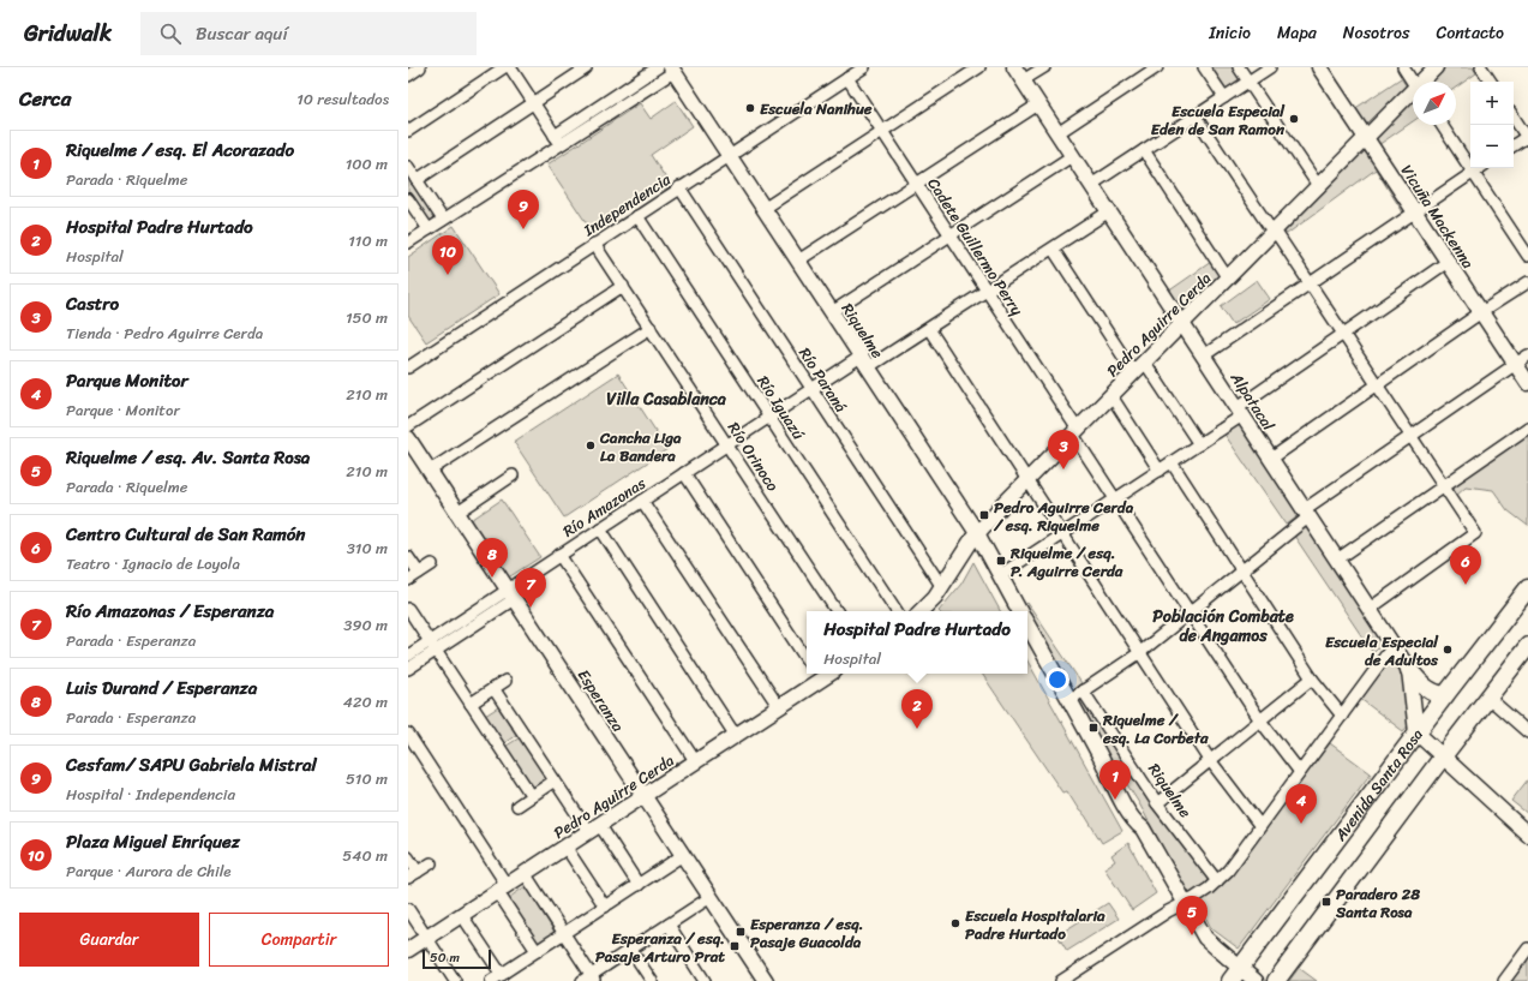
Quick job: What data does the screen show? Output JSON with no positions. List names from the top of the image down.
{
  "streets": {
    "main road": ["Avenida Santa Rosa"],
    "street": [
      "Independencia",
      "Vicuña Mackenna",
      "Cadete Guillermo Perry",
      "Pedro Aguirre Cerda",
      "Riquelme",
      "Río Paraná",
      "Alpatacal",
      "Río Iguazú",
      "Río Orinoco",
      "Río Amazonas",
      "Esperanza"
    ]
  },
  "crossings": [
    ["Independencia", "Cadete Guillermo Perry"],
    ["Independencia", "Riquelme"],
    ["Independencia", "Río Paraná"],
    ["Independencia", "Río Iguazú"],
    ["Independencia", "Río Orinoco"],
    ["Vicuña Mackenna", "Pedro Aguirre Cerda"],
    ["Cadete Guillermo Perry", "Pedro Aguirre Cerda"],
    ["Cadete Guillermo Perry", "Río Amazonas"],
    ["Pedro Aguirre Cerda", "Riquelme"],
    ["Pedro Aguirre Cerda", "Río Paraná"],
    ["Pedro Aguirre Cerda", "Alpatacal"],
    ["Pedro Aguirre Cerda", "Esperanza"],
    ["Riquelme", "Río Amazonas"],
    ["Río Paraná", "Río Amazonas"],
    ["Alpatacal", "Río Amazonas"],
    ["Alpatacal", "Avenida Santa Rosa"],
    ["Río Iguazú", "Río Amazonas"],
    ["Río Orinoco", "Río Amazonas"],
    ["Río Amazonas", "Esperanza"]
  ],
  "districts": ["Villa Casablanca", "Población Combate de Angamos"],
  "places": {
    "other": [
      "Escuela Nanihue",
      "Escuela Especial Eden de San Ramon",
      "Cancha Liga La Bandera",
      "Escuela Especial de Adultos",
      "Escuela Hospitalaria Padre Hurtado"
    ],
    "transit": [
      "Pedro Aguirre Cerda / esq. Riquelme",
      "Riquelme / esq. P. Aguirre Cerda",
      "Riquelme / esq. La Corbeta",
      "Paradero 28 Santa Rosa",
      "Esperanza / esq. Pasaje Guacolda",
      "Esperanza / esq. Pasaje Arturo Prat"
    ]
  },
  "scale_bar": "50 m",
  "north": "top right",
  "page": {
    "header": "Gridwalk",
    "search": "Buscar aquí",
    "nav": [
      "Inicio",
      "Mapa",
      "Nosotros",
      "Contacto"
    ],
    "heading": ["Cerca", "10 resultados"],
    "map_buttons": ["+", "−"],
    "list": [
      {
        "mark": "1",
        "name": "Riquelme / esq. El Acorazado",
        "note": "Parada · Riquelme",
        "value": "100 m"
      },
      {
        "mark": "2",
        "name": "Hospital Padre Hurtado",
        "note": "Hospital",
        "value": "110 m"
      },
      {
        "mark": "3",
        "name": "Castro",
        "note": "Tienda · Pedro Aguirre Cerda",
        "value": "150 m"
      },
      {
        "mark": "4",
        "name": "Parque Monitor",
        "note": "Parque · Monitor",
        "value": "210 m"
      },
      {
        "mark": "5",
        "name": "Riquelme / esq. Av. Santa Rosa",
        "note": "Parada · Riquelme",
        "value": "210 m"
      },
      {
        "mark": "6",
        "name": "Centro Cultural de San Ramón",
        "note": "Teatro · Ignacio de Loyola",
        "value": "310 m"
      },
      {
        "mark": "7",
        "name": "Río Amazonas / Esperanza",
        "note": "Parada · Esperanza",
        "value": "390 m"
      },
      {
        "mark": "8",
        "name": "Luis Durand / Esperanza",
        "note": "Parada · Esperanza",
        "value": "420 m"
      },
      {
        "mark": "9",
        "name": "Cesfam/ SAPU Gabriela Mistral",
        "note": "Hospital · Independencia",
        "value": "510 m"
      },
      {
        "mark": "10",
        "name": "Plaza Miguel Enríquez",
        "note": "Parque · Aurora de Chile",
        "value": "540 m"
      }
    ],
    "pins": [
      "9",
      "10",
      "3",
      "8",
      "6",
      "7",
      "2",
      "1",
      "4",
      "5"
    ],
    "popup": ["Hospital Padre Hurtado", "Hospital"],
    "buttons": ["Guardar", "Compartir"],
    "scale": "50 m"
  }
}
